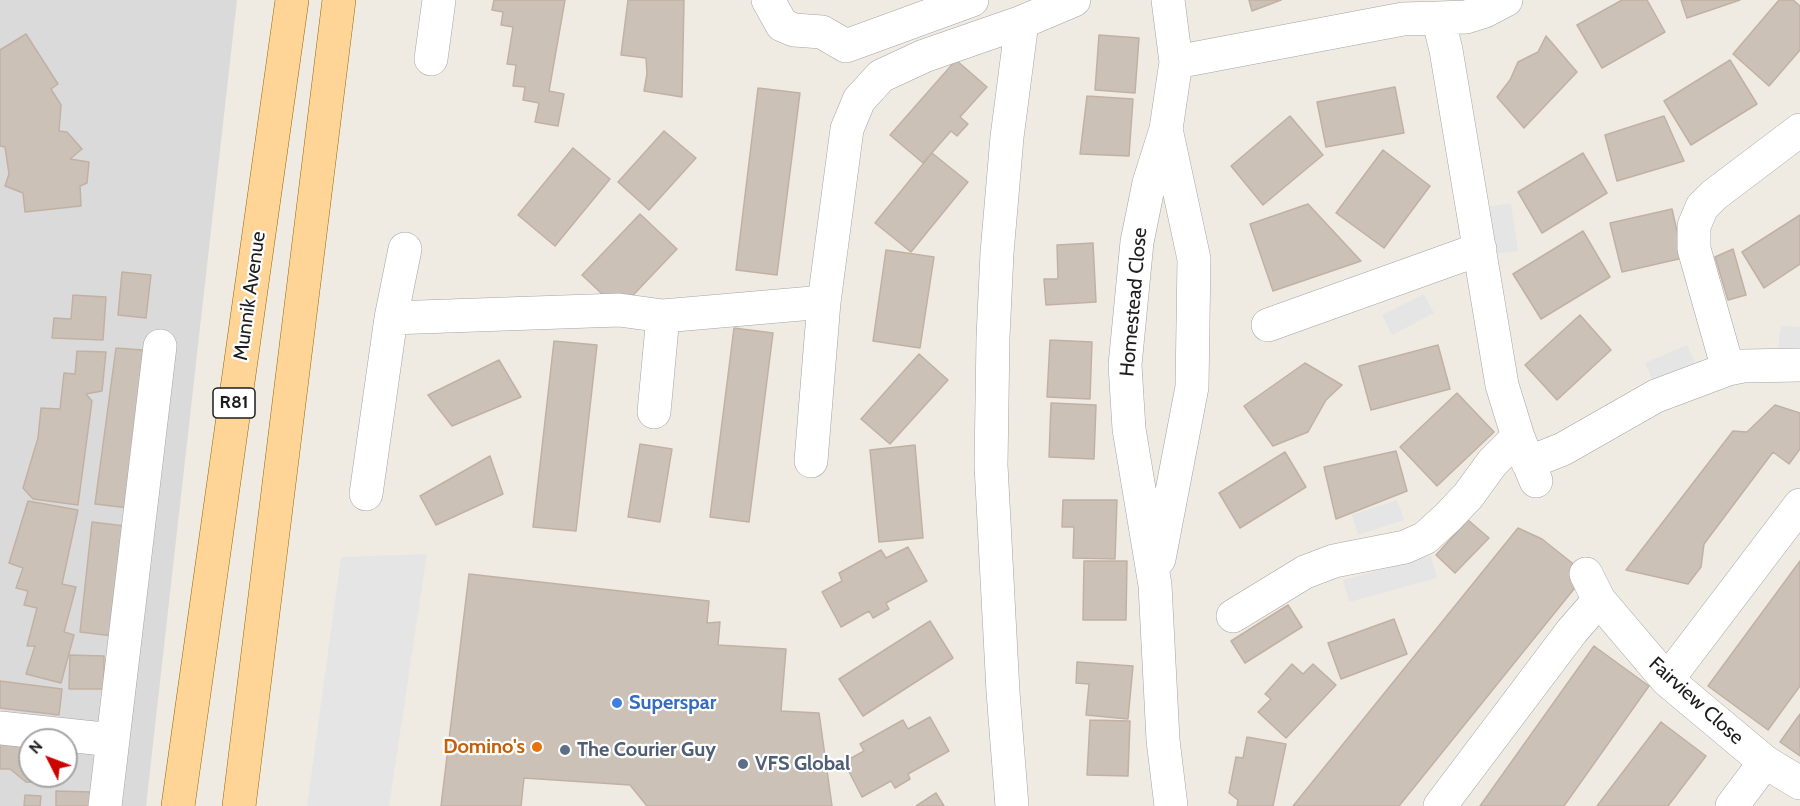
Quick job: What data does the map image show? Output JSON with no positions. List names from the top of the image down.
{
  "streets": {
    "main road": ["Munnik Avenue", "R81"],
    "street": ["Homestead Close", "Fairview Close"]
  },
  "places": [
    "Superspar",
    "Domino's",
    "The Courier Guy",
    "VFS Global"
  ],
  "north": "top left"
}
